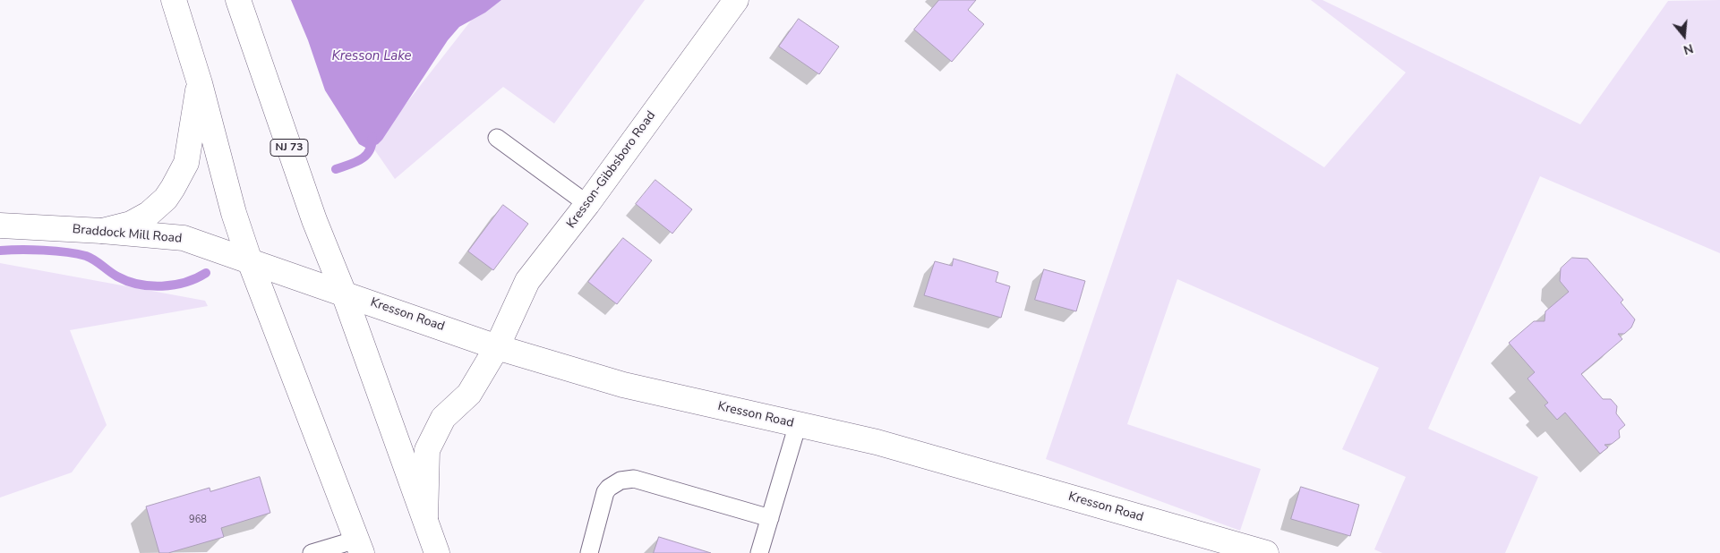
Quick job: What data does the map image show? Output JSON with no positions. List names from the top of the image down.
{
  "streets": {
    "main road": [
      "NJ 73",
      "Kresson-Gibbsboro Road",
      "Braddock Mill Road",
      "Kresson Road"
    ]
  },
  "crossings": [
    ["NJ 73", "Kresson-Gibbsboro Road"],
    ["NJ 73", "Kresson Road"],
    ["Kresson-Gibbsboro Road", "Kresson Road"],
    ["Braddock Mill Road", "Kresson Road"]
  ],
  "water": ["Kresson Lake"],
  "house_numbers": ["968"],
  "north": "bottom"
}
